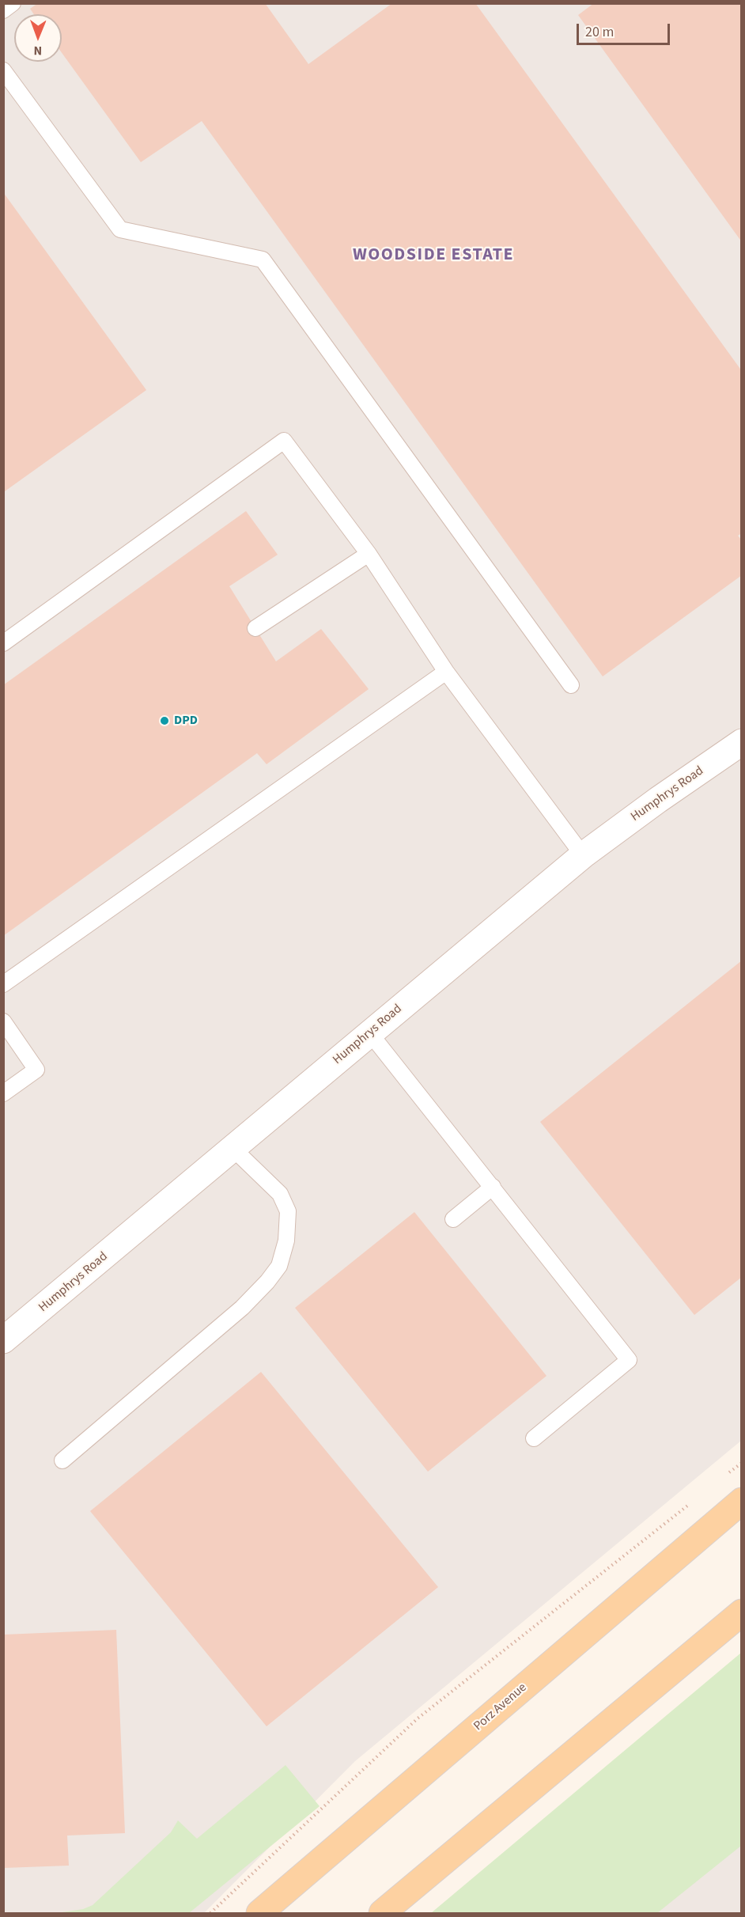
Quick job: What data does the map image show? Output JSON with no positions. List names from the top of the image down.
{
  "streets": {
    "main road": ["Porz Avenue"],
    "street": ["Humphrys Road"]
  },
  "districts": ["WOODSIDE ESTATE"],
  "places": ["DPD"],
  "scale_bar": "20 m",
  "north": "bottom"
}
